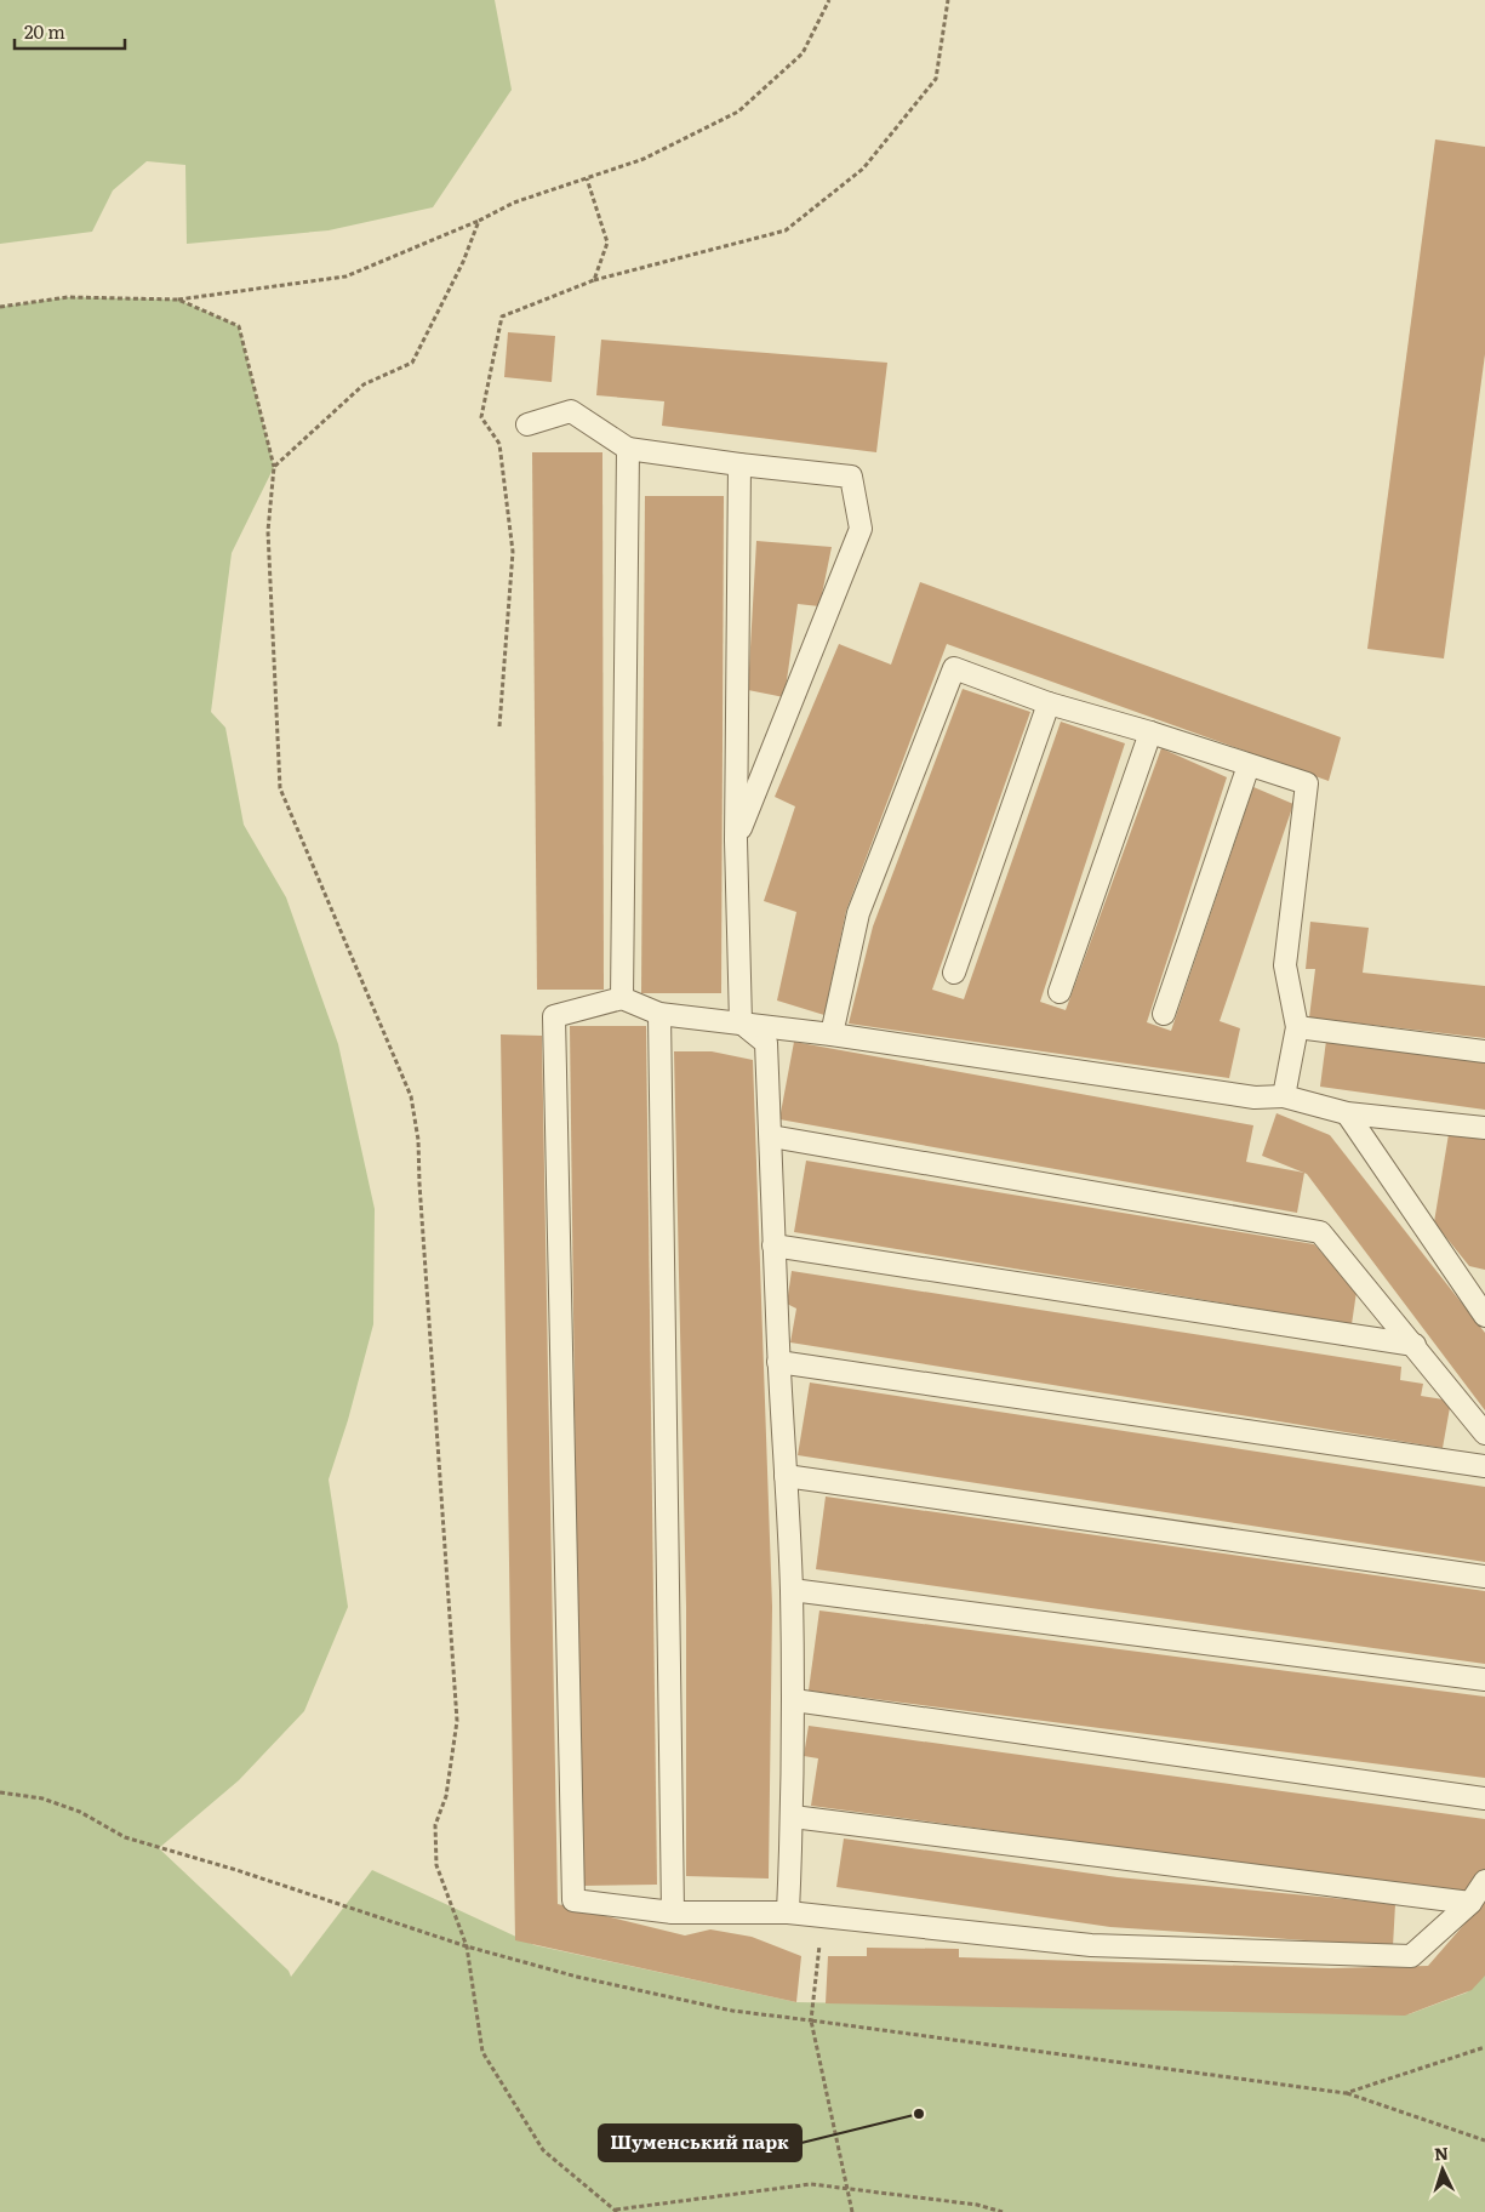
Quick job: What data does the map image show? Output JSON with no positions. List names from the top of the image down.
{
  "places": ["Шуменський парк"],
  "scale_bar": "20 m",
  "north": "top"
}
